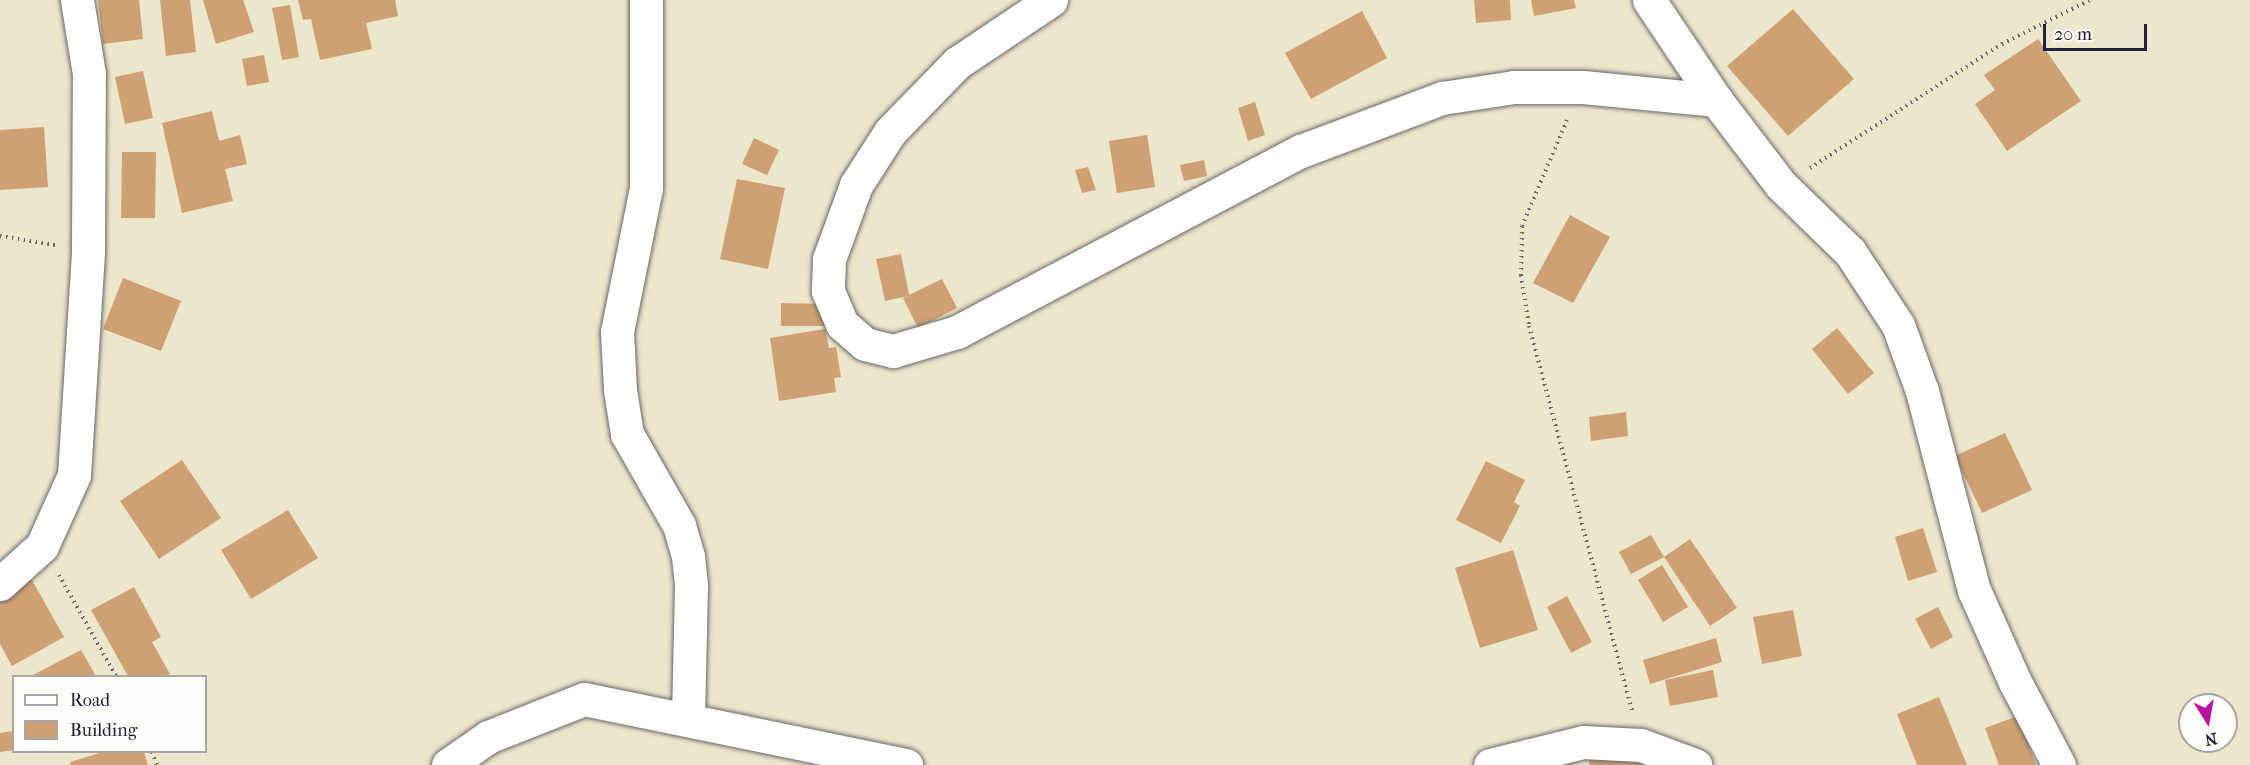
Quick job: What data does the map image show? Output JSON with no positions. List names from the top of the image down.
{
  "legend": ["Road", "Building"],
  "scale_bar": "20 m",
  "north": "bottom"
}
